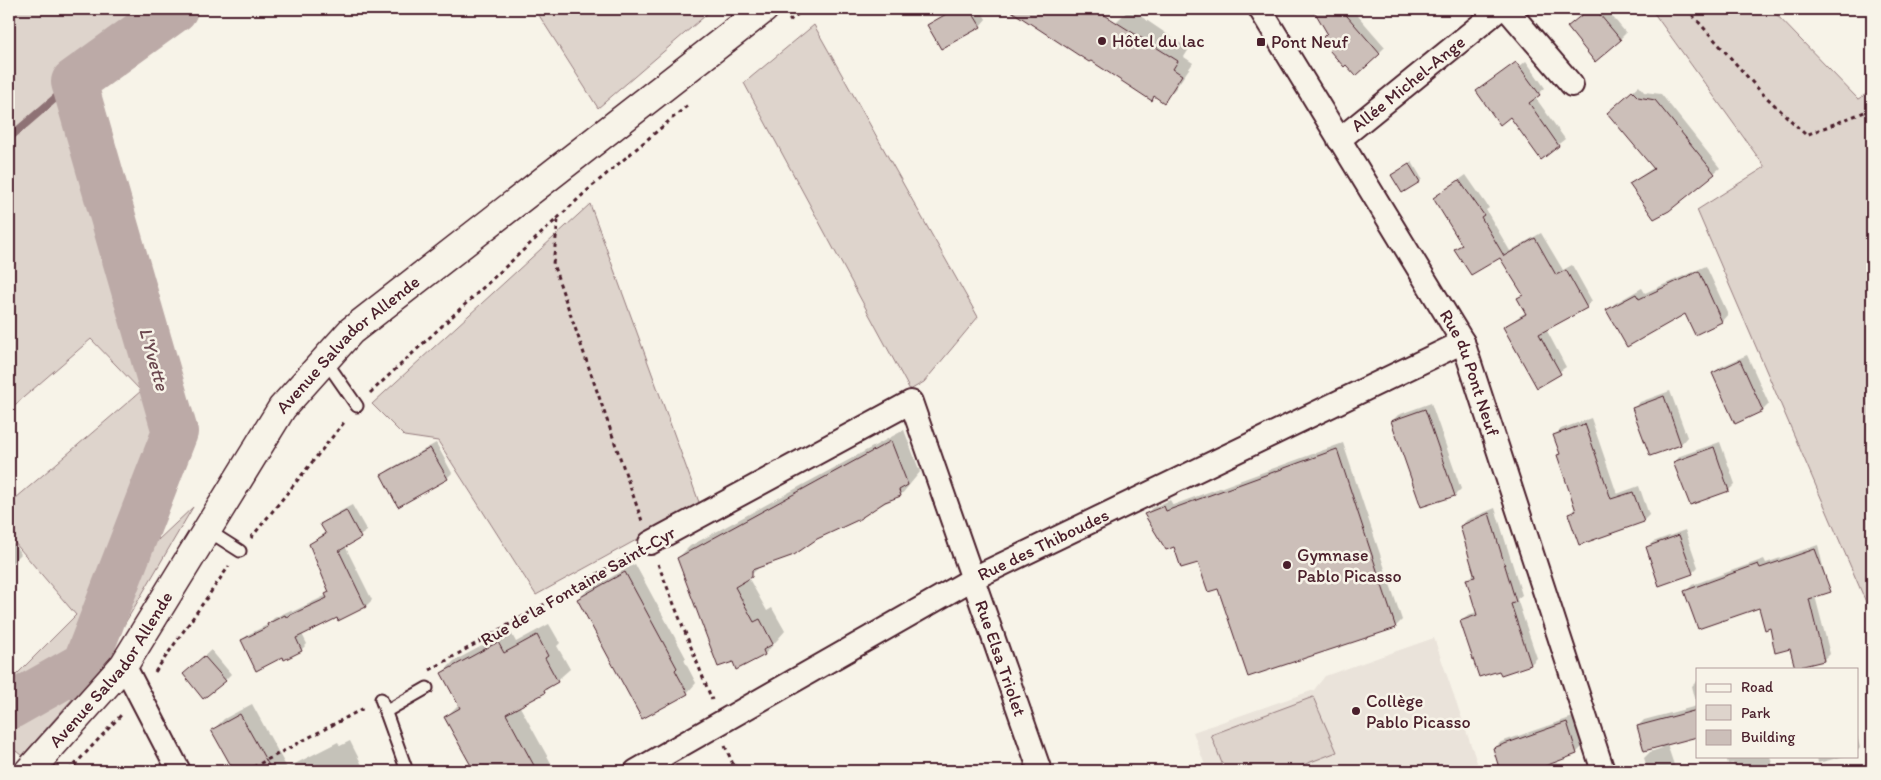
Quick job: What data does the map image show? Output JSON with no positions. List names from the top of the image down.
{
  "streets": {
    "main road": ["Avenue Salvador Allende"],
    "street": [
      "Allée Michel-Ange",
      "Rue du Pont Neuf",
      "Rue des Thiboudes",
      "Rue de la Fontaine Saint-Cyr",
      "Rue Elsa Triolet"
    ]
  },
  "crossings": [
    ["Allée Michel-Ange", "Rue du Pont Neuf"],
    ["Rue du Pont Neuf", "Rue des Thiboudes"],
    ["Rue des Thiboudes", "Rue Elsa Triolet"],
    ["Rue de la Fontaine Saint-Cyr", "Rue Elsa Triolet"]
  ],
  "water": ["L'Yvette"],
  "places": {
    "other": ["Hôtel du lac", "Gymnase Pablo Picasso", "Collège Pablo Picasso"],
    "transit": ["Pont Neuf"]
  },
  "legend": ["Road", "Park", "Building"]
}
